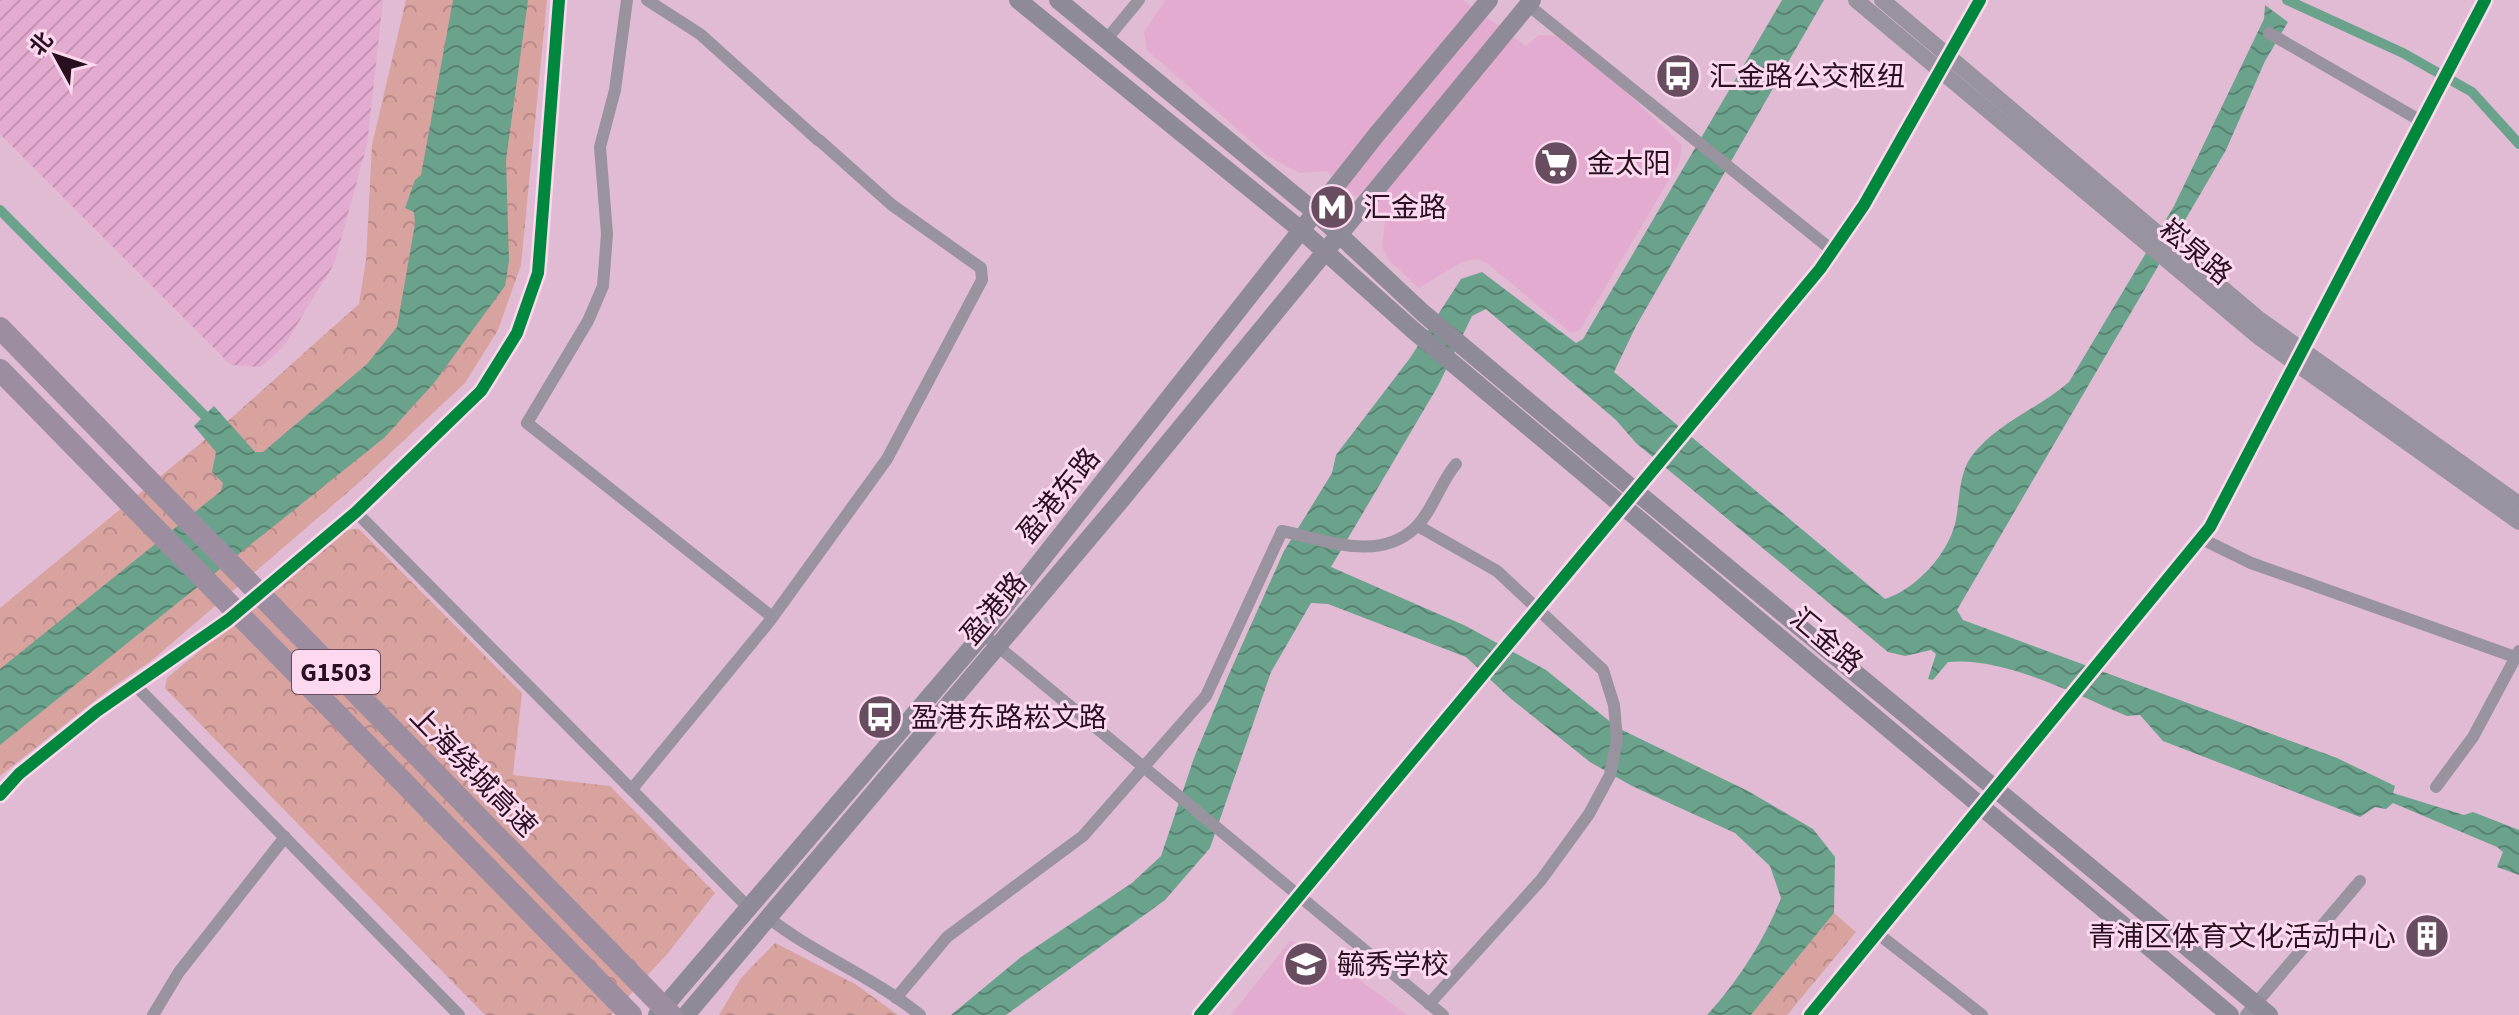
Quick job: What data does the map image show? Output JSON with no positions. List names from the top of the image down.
{
  "streets": {
    "highway": ["G1503", "上海绕城高速"],
    "main road": ["盈港东路", "盈港路", "汇金路"],
    "street": ["崧泉路"]
  },
  "crossings": [
    ["盈港东路", "盈港路"],
    ["盈港东路", "汇金路"],
    ["盈港路", "汇金路"]
  ],
  "places": {
    "bus stop": ["汇金路公交枢纽", "盈港东路崧文路"],
    "supermarket": ["金太阳"],
    "metro station": ["汇金路"],
    "building": ["青浦区体育文化活动中心"],
    "school or university": ["毓秀学校"]
  },
  "north": "top left"
}
